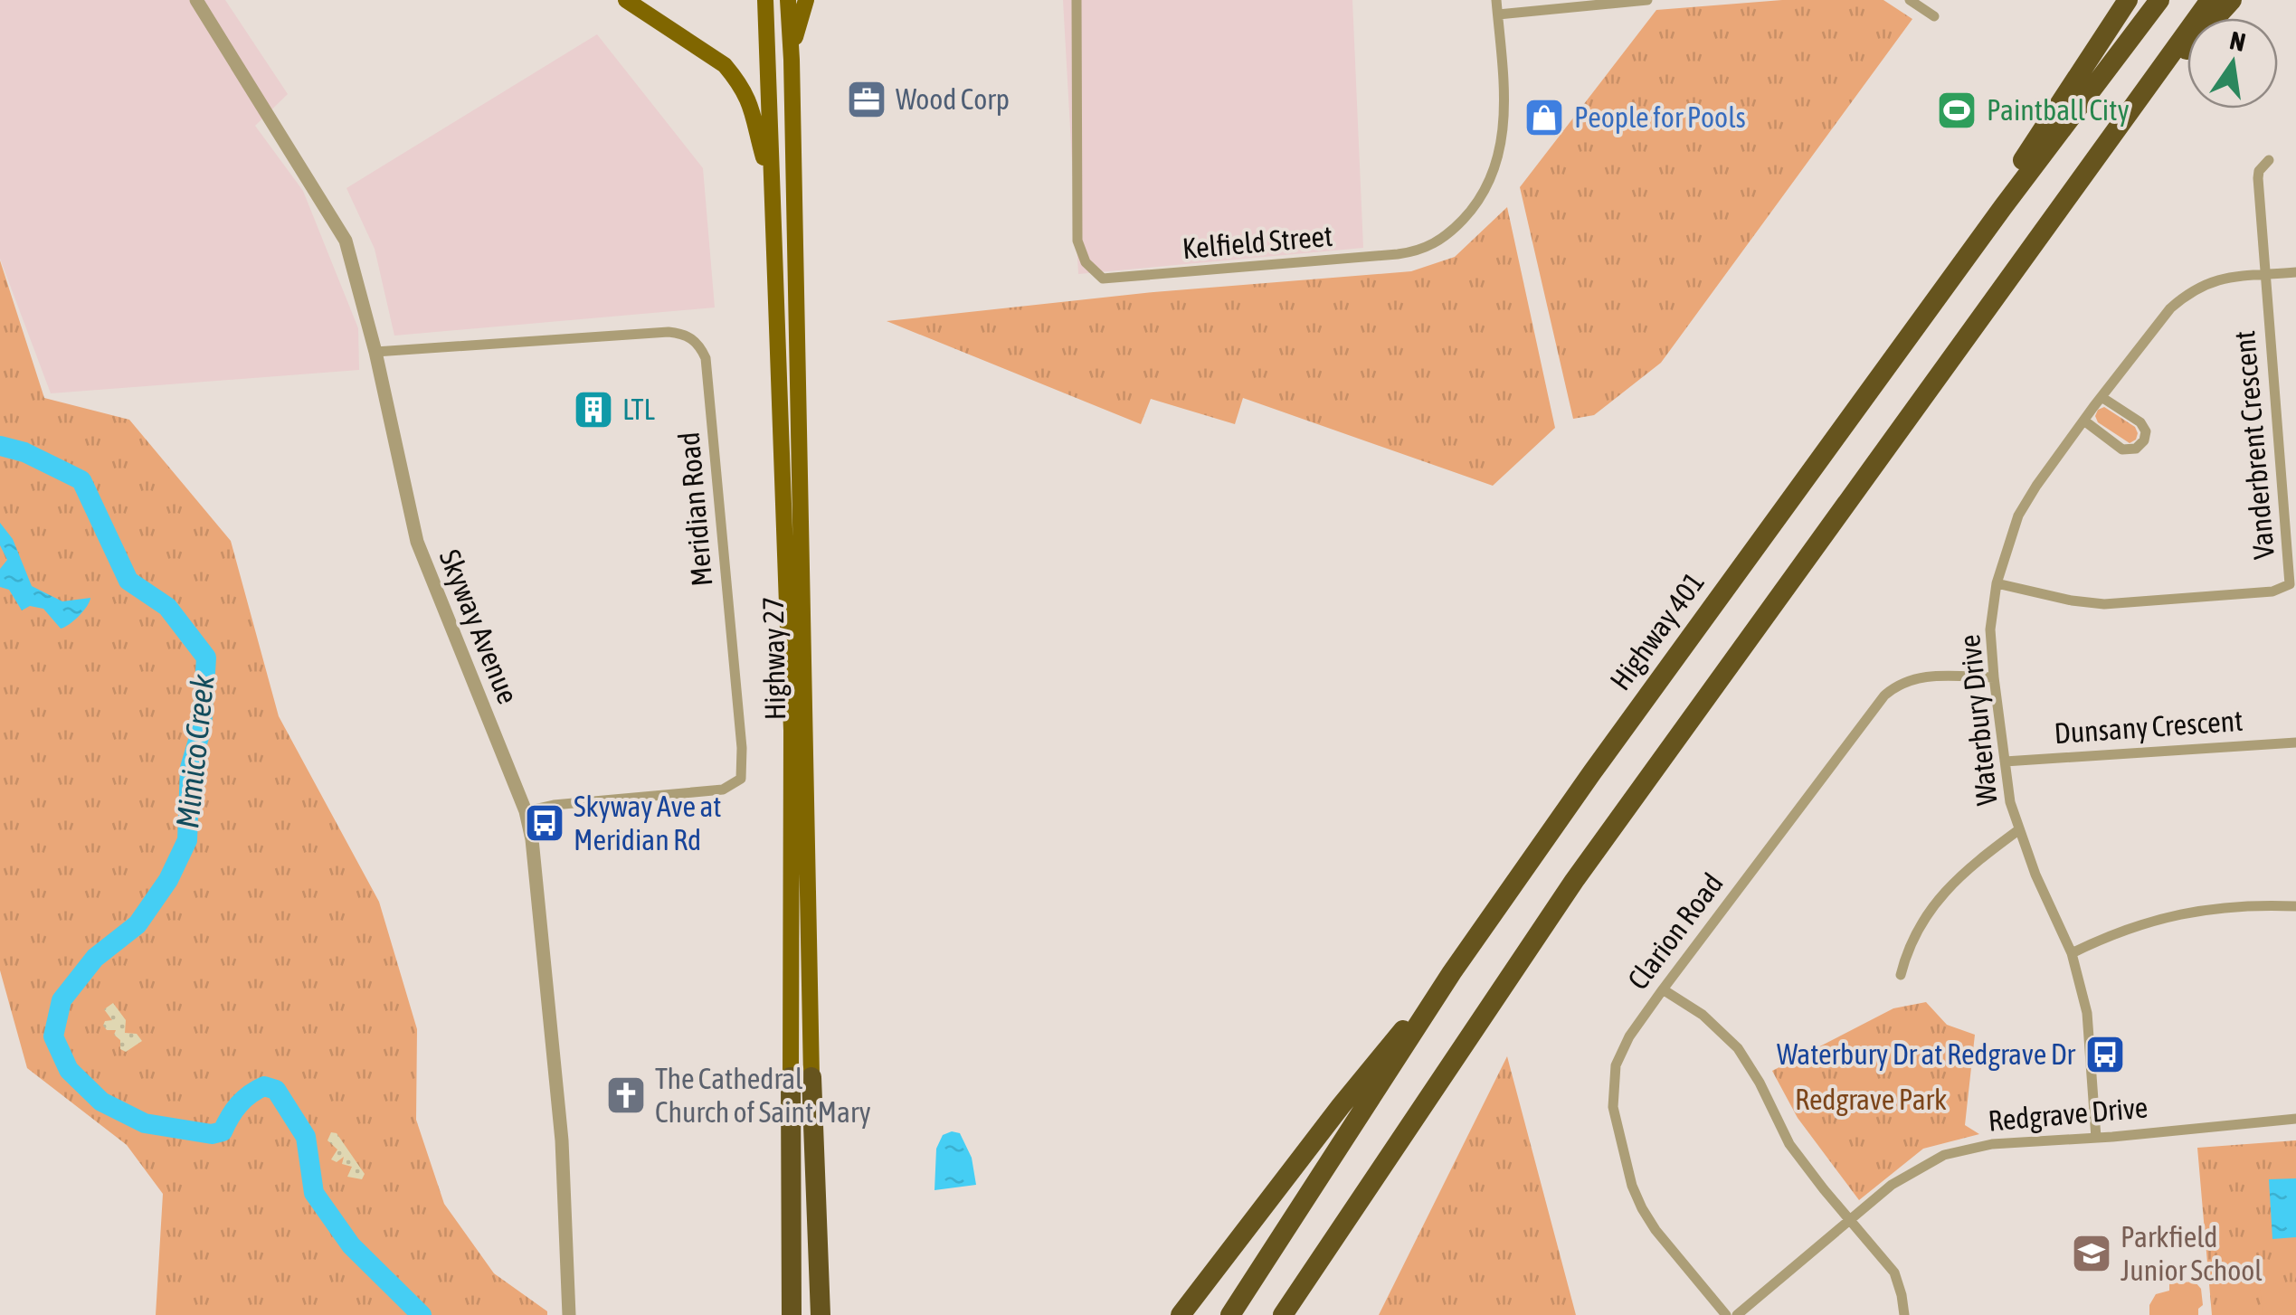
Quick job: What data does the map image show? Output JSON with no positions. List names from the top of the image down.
{
  "streets": {
    "highway": ["Highway 401", "Highway 27"],
    "street": [
      "Kelfield Street",
      "Vanderbrent Crescent",
      "Meridian Road",
      "Skyway Avenue",
      "Waterbury Drive",
      "Dunsany Crescent",
      "Clarion Road",
      "Redgrave Drive"
    ]
  },
  "crossings": [
    ["Vanderbrent Crescent", "Waterbury Drive"],
    ["Meridian Road", "Skyway Avenue"],
    ["Waterbury Drive", "Dunsany Crescent"],
    ["Waterbury Drive", "Clarion Road"],
    ["Waterbury Drive", "Redgrave Drive"]
  ],
  "water": ["Mimico Creek"],
  "parks": ["Redgrave Park"],
  "places": {
    "office": ["Wood Corp"],
    "sports": ["Paintball City"],
    "shop": ["People for Pools"],
    "building": ["LTL"],
    "bus stop": ["Skyway Ave at Meridian Rd", "Waterbury Dr at Redgrave Dr"],
    "church": ["The Cathedral Church of Saint Mary"],
    "school or university": ["Parkfield Junior School"]
  },
  "north": "top"
}
